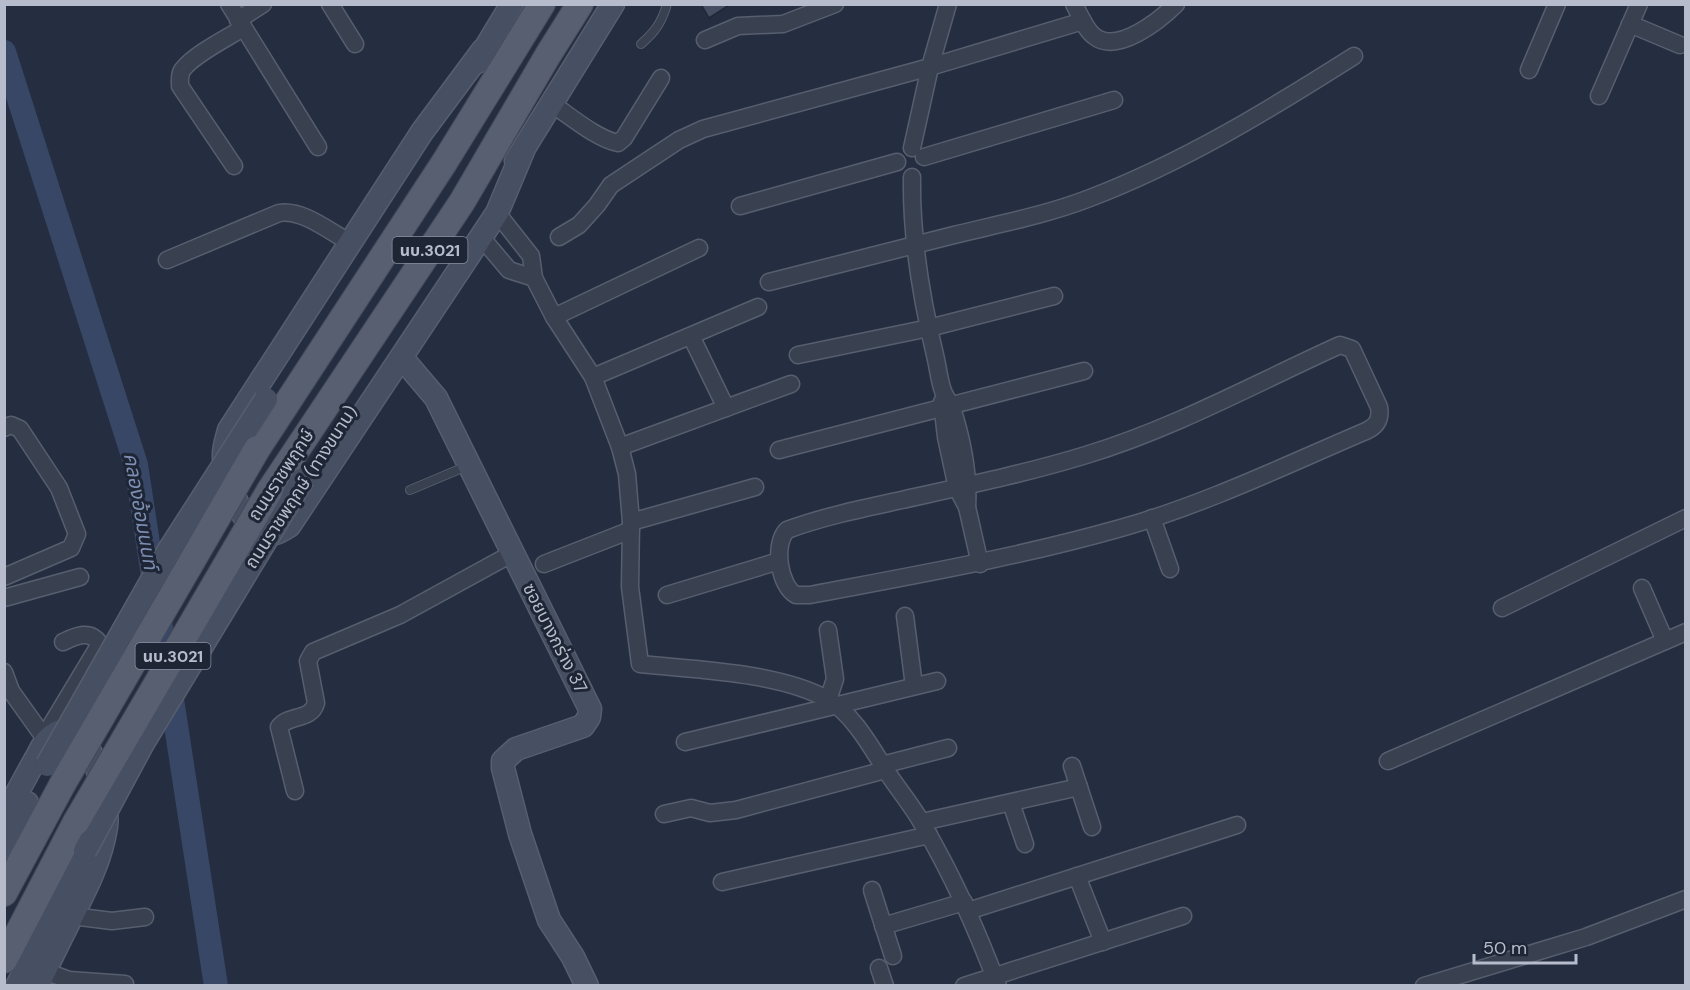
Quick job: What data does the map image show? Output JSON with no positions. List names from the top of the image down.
{
  "streets": {
    "main road": [
      "นบ.3021",
      "ถนนราชพฤกษ์",
      "ถนนราชพฤกษ์ (ทางขนาน)",
      "ซอยบางกร่าง 37"
    ]
  },
  "crossings": [
    ["นบ.3021", "ถนนราชพฤกษ์"]
  ],
  "water": ["คลองอ้อมนนท์"],
  "scale_bar": "50 m"
}
